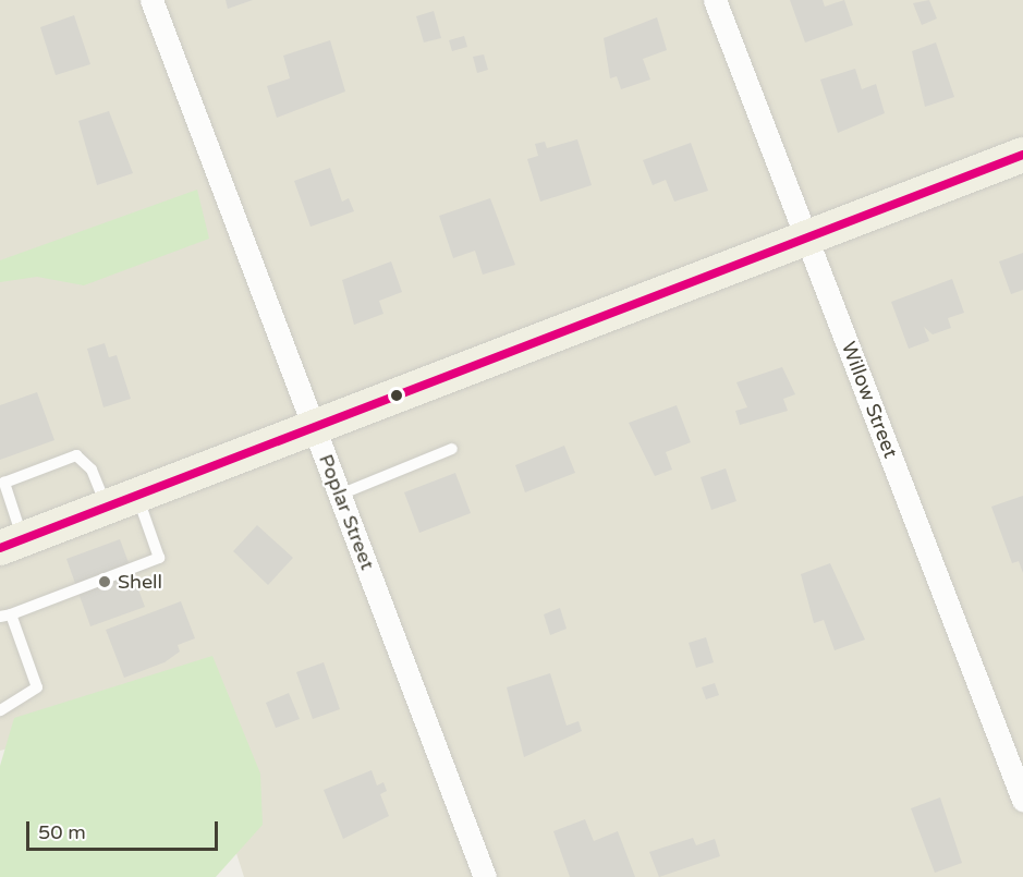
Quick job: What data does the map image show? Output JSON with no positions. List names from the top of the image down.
{
  "streets": {
    "street": ["Willow Street", "Poplar Street"]
  },
  "places": ["Shell"],
  "scale_bar": "50 m"
}
